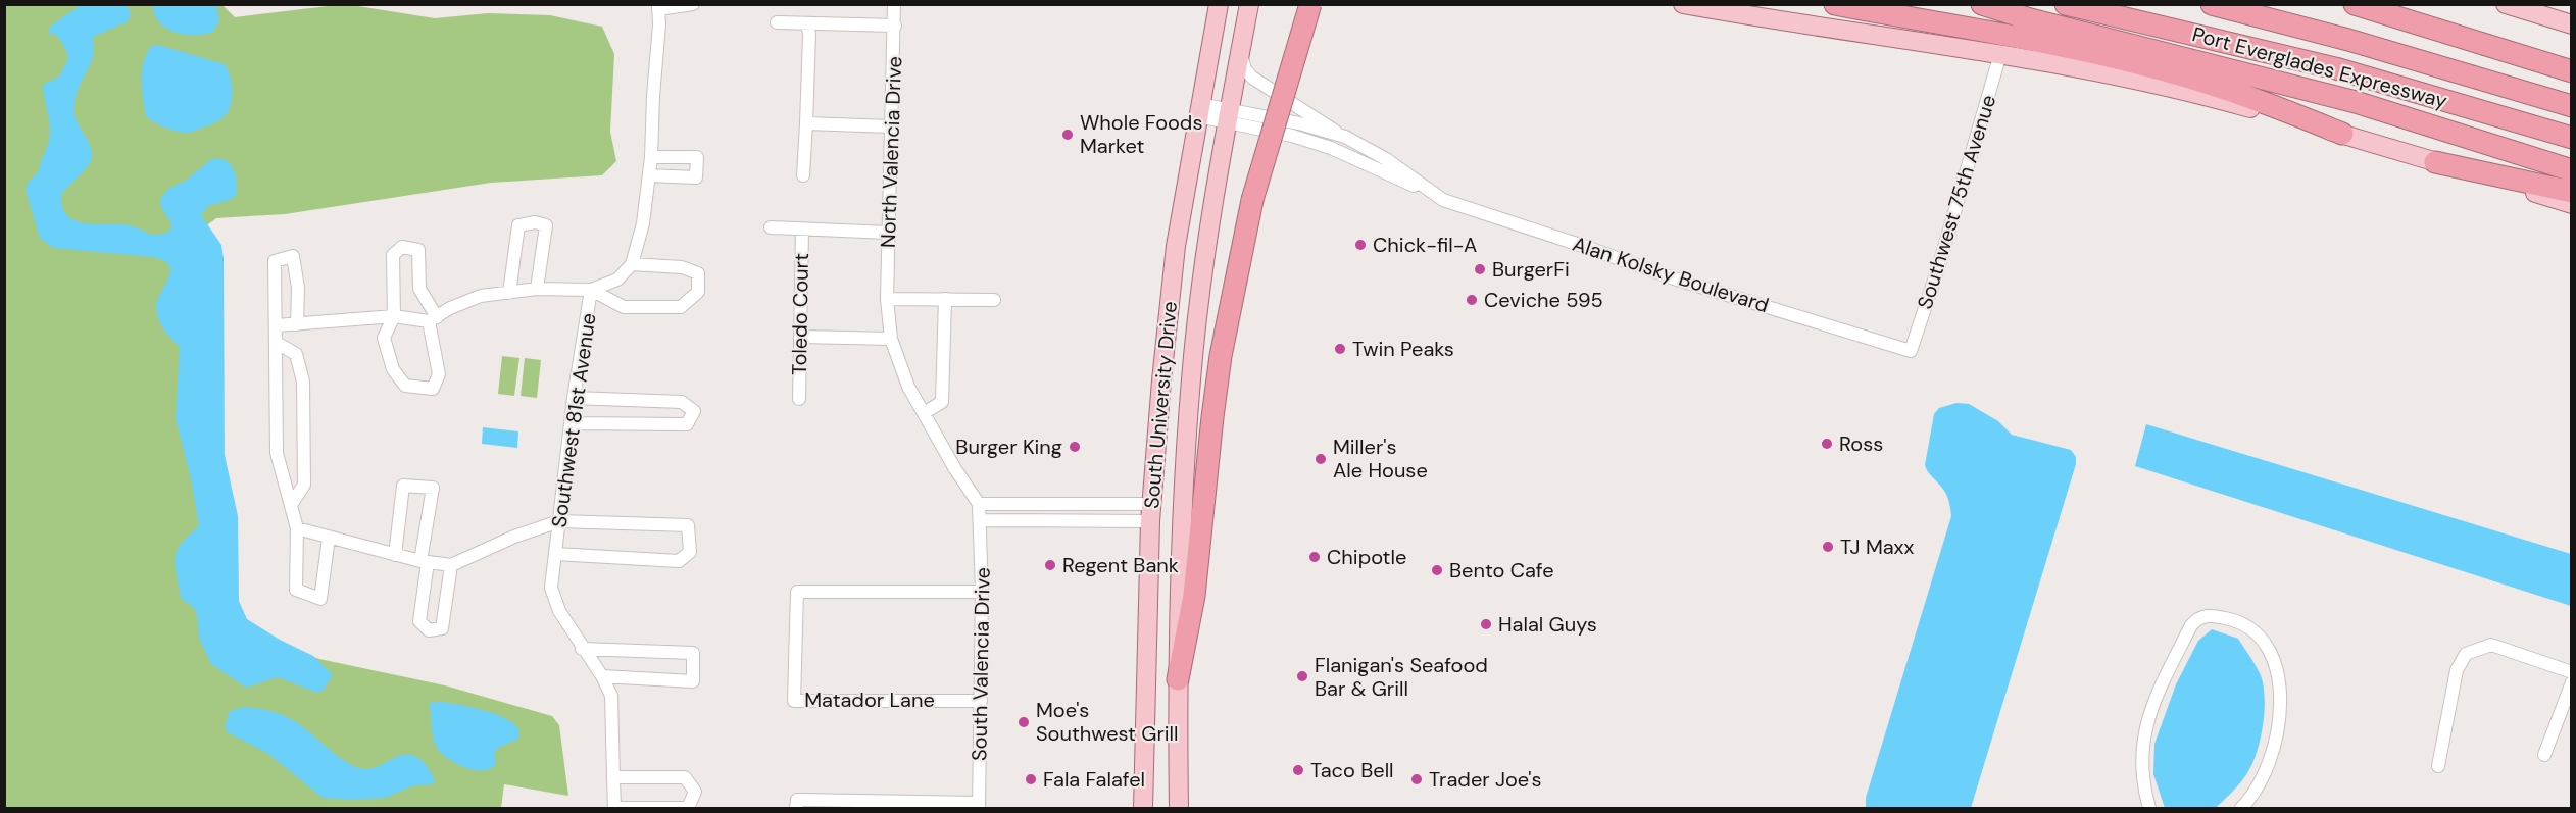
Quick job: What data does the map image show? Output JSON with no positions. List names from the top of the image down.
{
  "streets": {
    "highway": ["Port Everglades Expressway"],
    "main road": ["South University Drive"],
    "street": [
      "North Valencia Drive",
      "Southwest 75th Avenue",
      "Alan Kolsky Boulevard",
      "Toledo Court",
      "Southwest 81st Avenue",
      "South Valencia Drive",
      "Matador Lane"
    ]
  },
  "crossings": [
    ["North Valencia Drive", "Toledo Court"],
    ["North Valencia Drive", "South Valencia Drive"],
    ["Southwest 75th Avenue", "Alan Kolsky Boulevard"],
    ["Alan Kolsky Boulevard", "South University Drive"],
    ["South Valencia Drive", "Matador Lane"]
  ],
  "places": [
    "Whole Foods Market",
    "Chick-fil-A",
    "BurgerFi",
    "Ceviche 595",
    "Twin Peaks",
    "Ross",
    "Burger King",
    "Miller's Ale House",
    "TJ Maxx",
    "Chipotle",
    "Regent Bank",
    "Bento Cafe",
    "Halal Guys",
    "Flanigan's Seafood Bar & Grill",
    "Moe's Southwest Grill",
    "Taco Bell",
    "Fala Falafel",
    "Trader Joe's"
  ]
}
